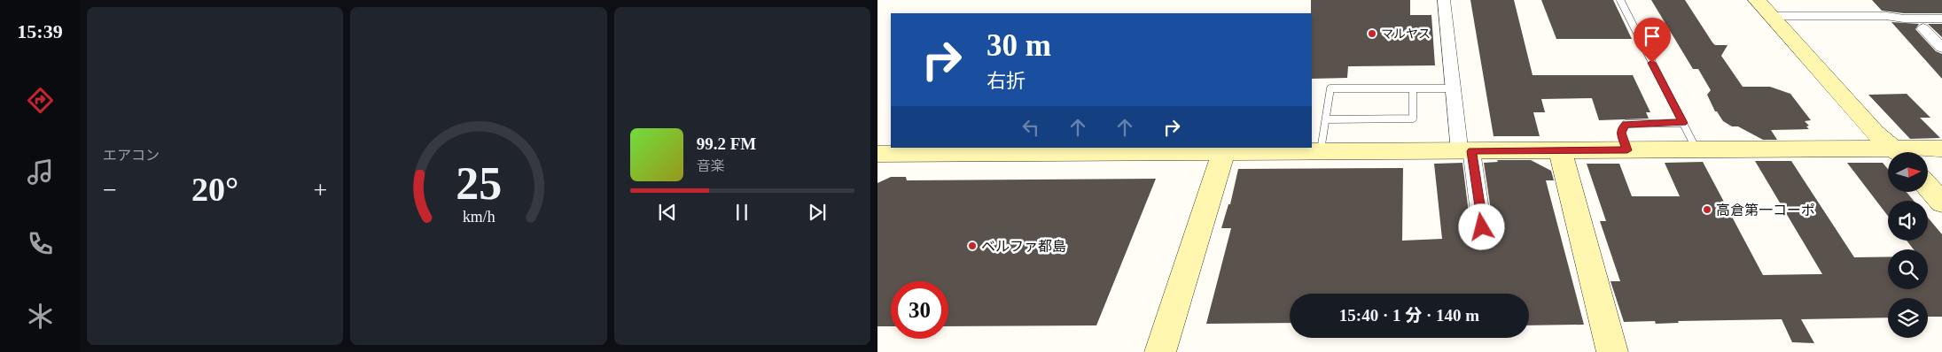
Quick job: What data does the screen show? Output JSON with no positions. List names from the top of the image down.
{
  "places": ["マルヤス", "高倉第一コーポ", "ベルファ都島"],
  "north": "right",
  "page": {
    "tabs": "15:39",
    "tile": "エアコン",
    "turn": ["30 m", "右折"],
    "song": ["99.2 FM", "音楽"],
    "heat": ["−", "20°", "+"],
    "limit": "30",
    "trip": "15:40 · 1 分 · 140 m",
    "gauge": ["25", "km/h"]
  }
}
